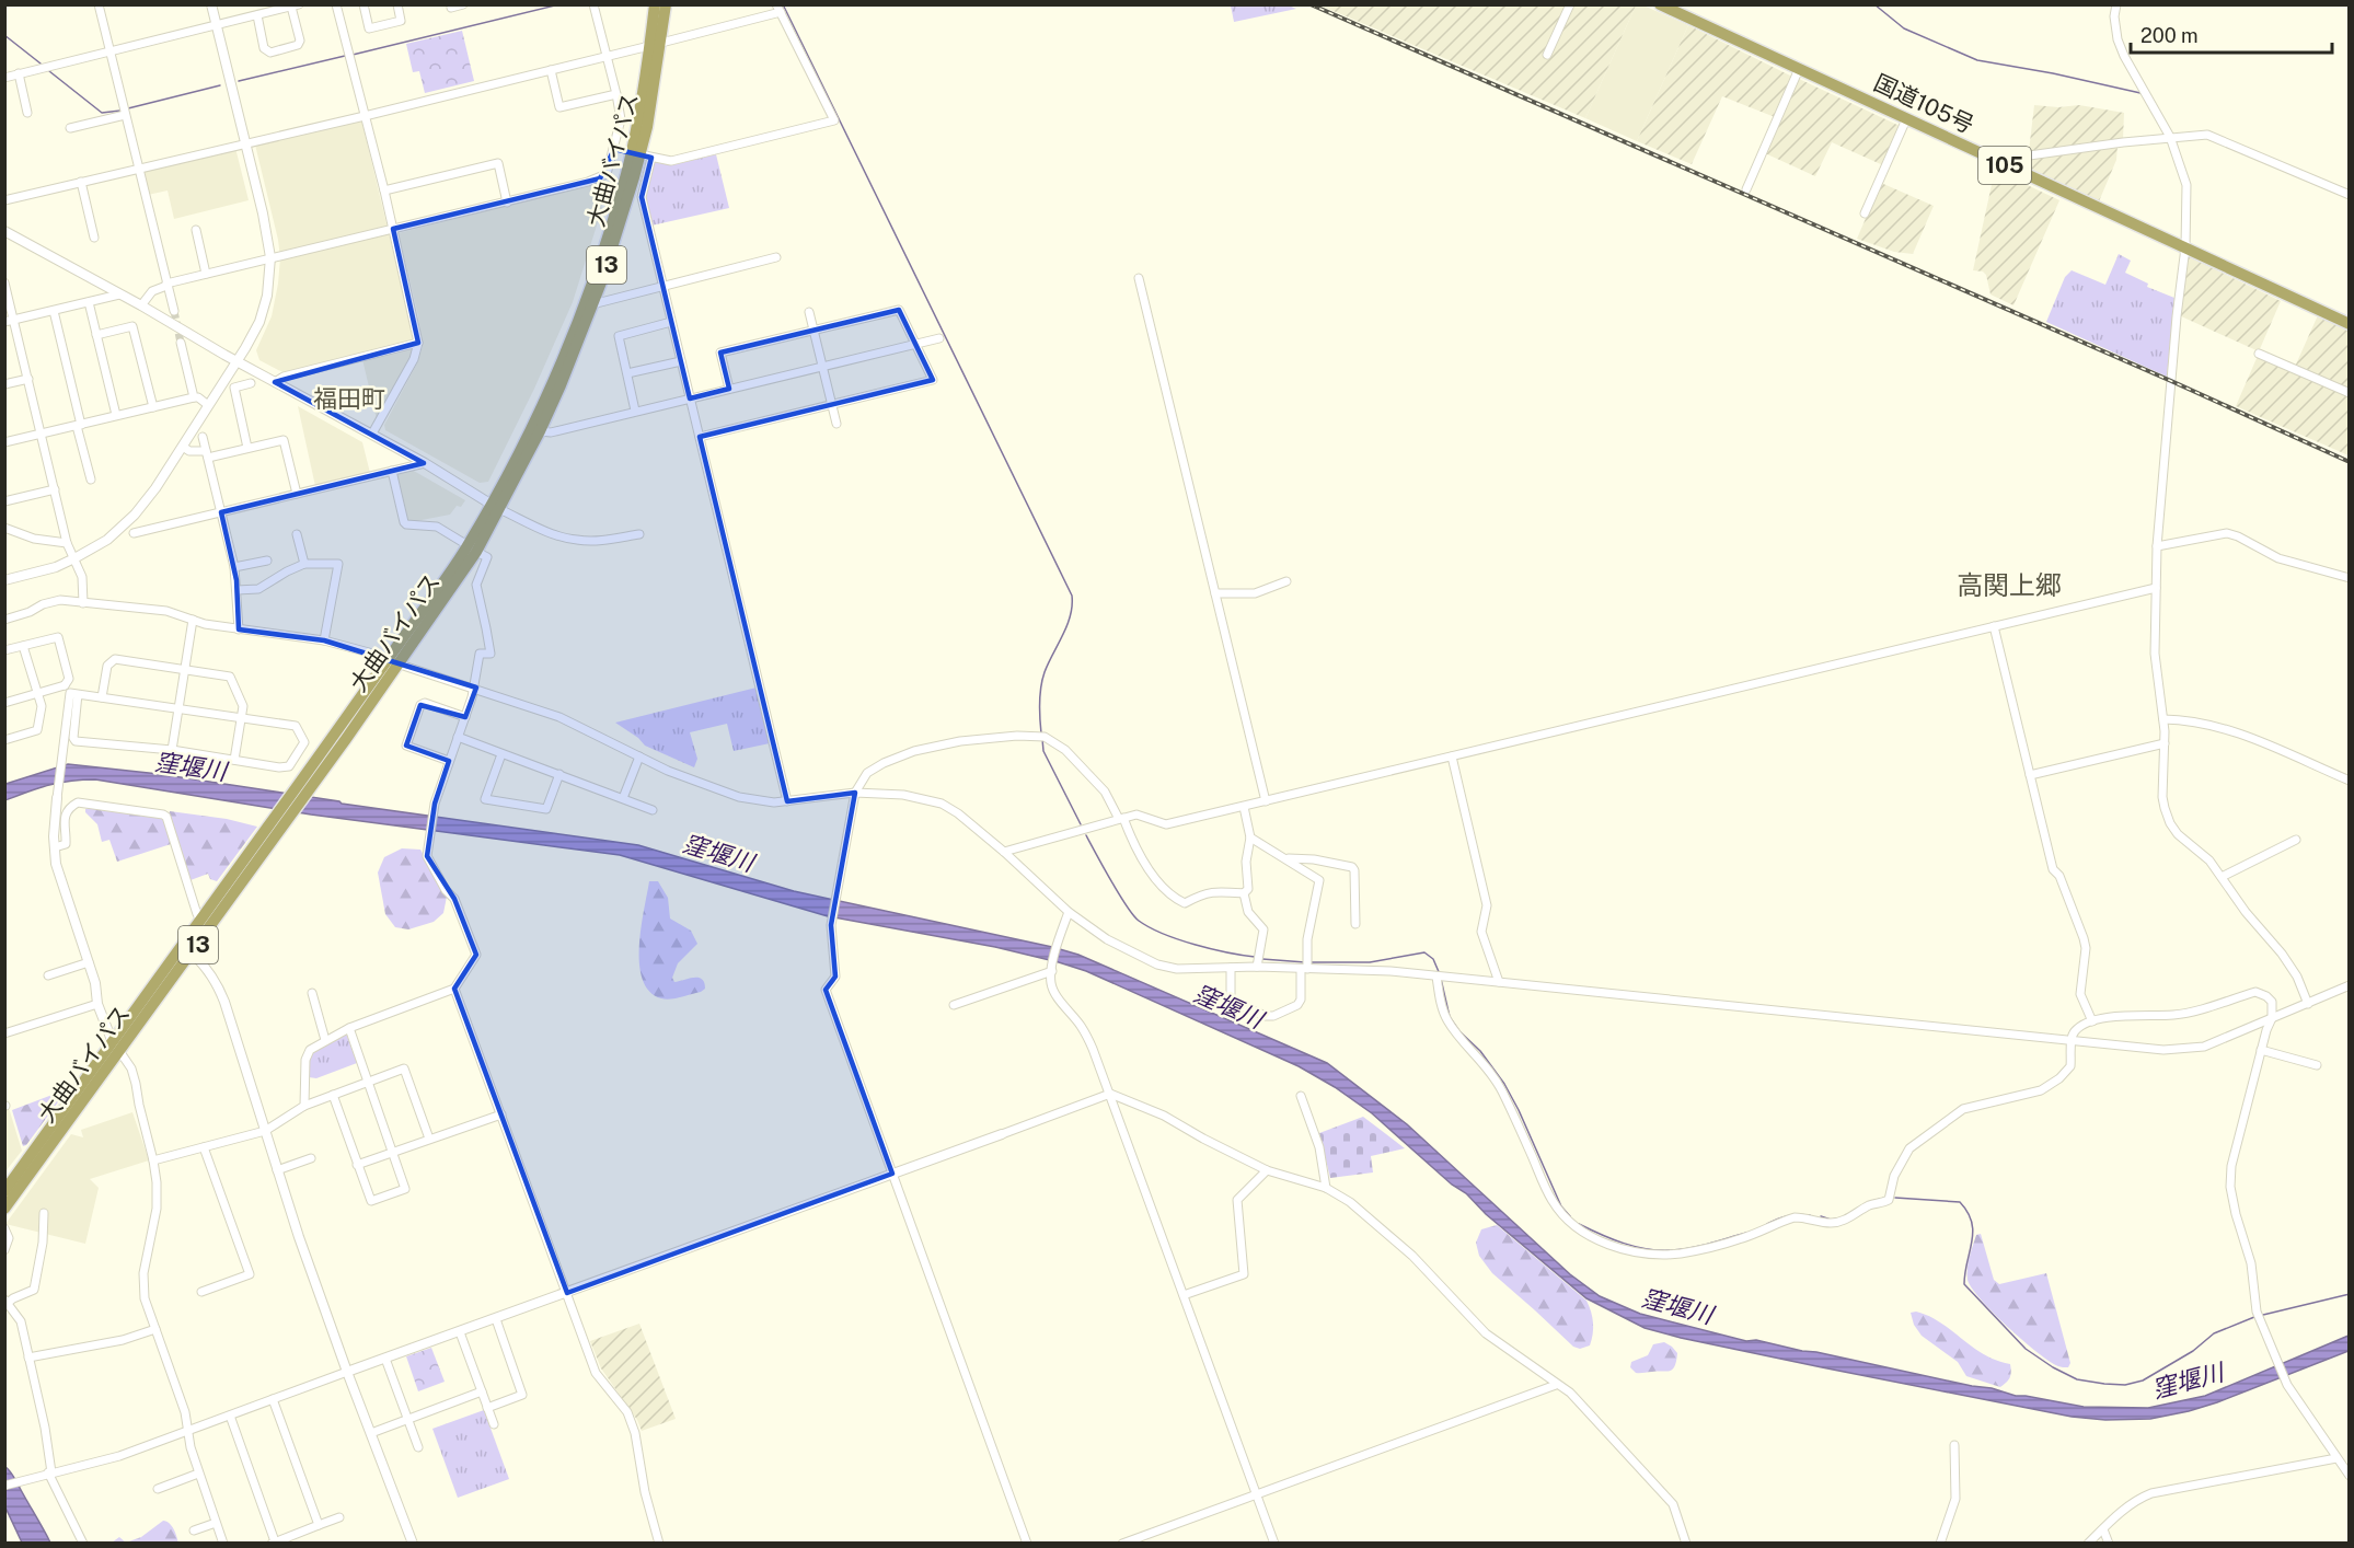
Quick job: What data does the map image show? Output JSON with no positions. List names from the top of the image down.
{
  "streets": {
    "highway": [
      "国道105号",
      "大曲バイパス",
      "105",
      "13"
    ]
  },
  "districts": ["福田町", "高関上郷"],
  "water": ["窪堰川"],
  "scale_bar": "200 m"
}
